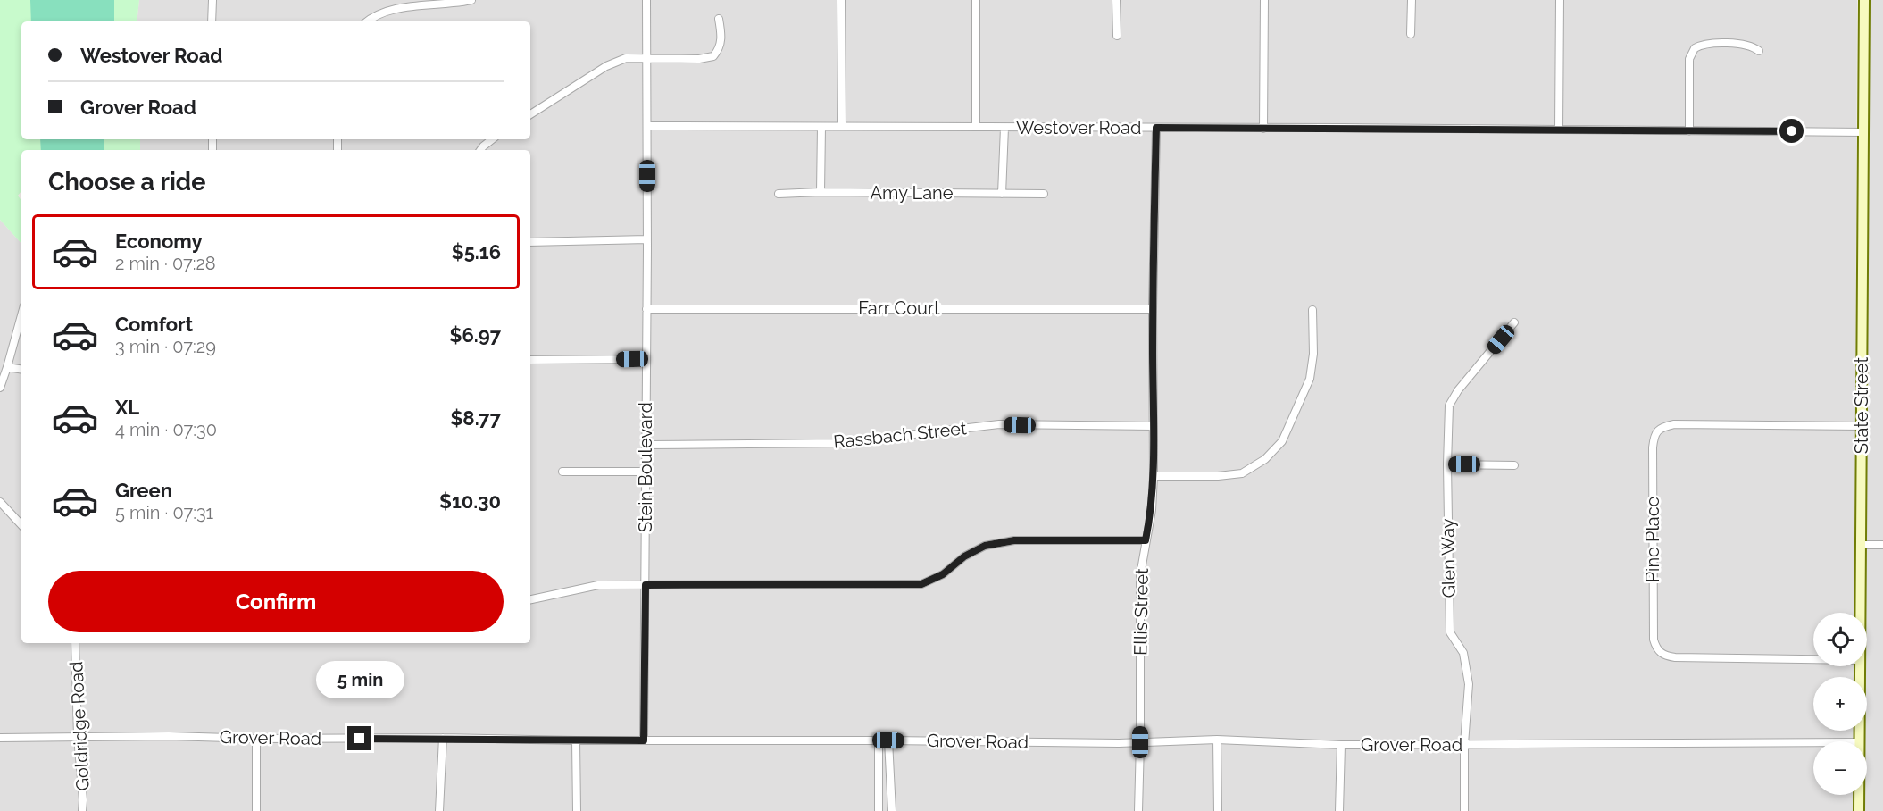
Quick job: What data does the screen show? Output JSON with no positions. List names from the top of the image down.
{
  "streets": {
    "main road": ["State Street"],
    "street": [
      "Westover Road",
      "Amy Lane",
      "Farr Court",
      "Rassbach Street",
      "Stein Boulevard",
      "Pine Place",
      "Glen Way",
      "Ellis Street",
      "Goldridge Road",
      "Grover Road"
    ]
  },
  "crossings": [
    ["Westover Road", "State Street"],
    ["Westover Road", "Stein Boulevard"],
    ["Westover Road", "Ellis Street"],
    ["Farr Court", "Stein Boulevard"],
    ["Farr Court", "Ellis Street"],
    ["State Street", "Pine Place"],
    ["Rassbach Street", "Stein Boulevard"],
    ["Rassbach Street", "Ellis Street"],
    ["Stein Boulevard", "Grover Road"],
    ["Glen Way", "Grover Road"],
    ["Ellis Street", "Grover Road"],
    ["Goldridge Road", "Grover Road"]
  ],
  "page": {
    "banner": ["Westover Road", "Grover Road"],
    "heading": "Choose a ride",
    "list": [
      {
        "name": "Economy",
        "note": "2 min · 07:28",
        "value": "$5.16"
      },
      {
        "name": "Comfort",
        "note": "3 min · 07:29",
        "value": "$6.97"
      },
      {
        "name": "XL",
        "note": "4 min · 07:30",
        "value": "$8.77"
      },
      {
        "name": "Green",
        "note": "5 min · 07:31",
        "value": "$10.30"
      }
    ],
    "buttons": "Confirm",
    "map_buttons": ["+", "−"],
    "bubble": "5 min"
  }
}
